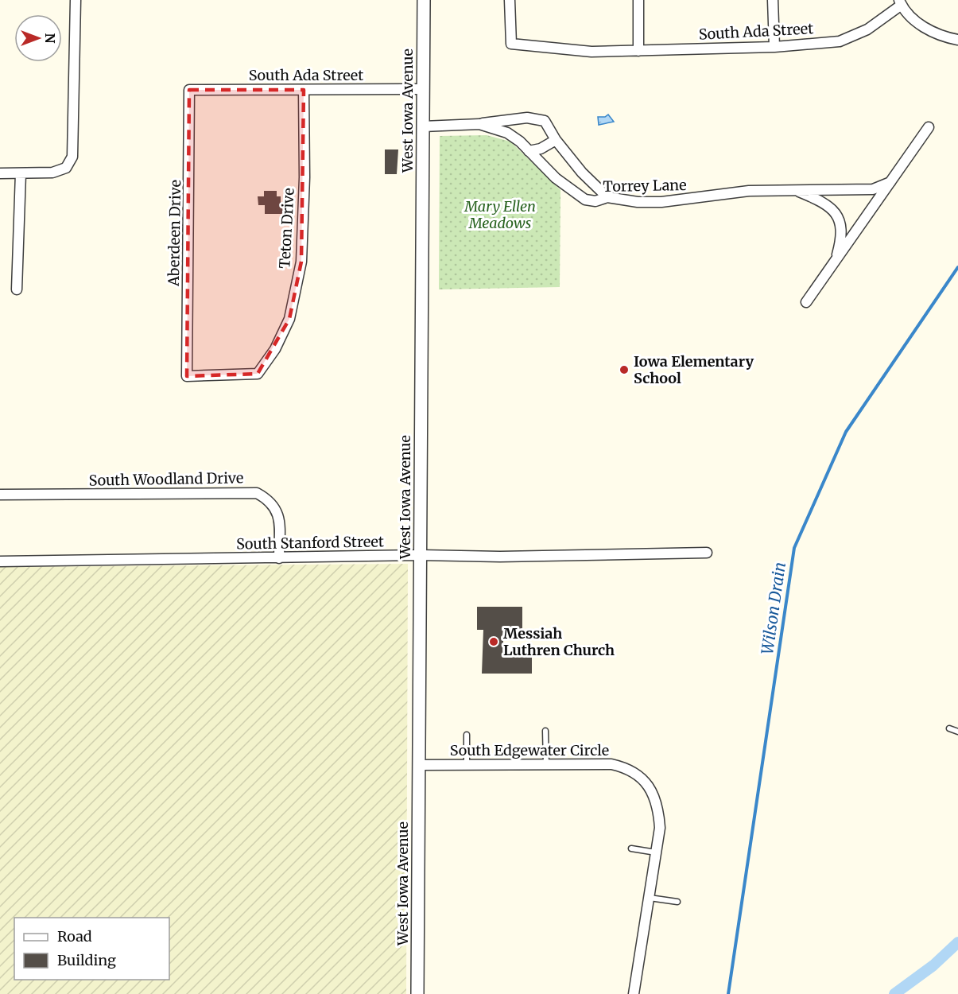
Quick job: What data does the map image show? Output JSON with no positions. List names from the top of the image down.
{
  "streets": {
    "street": [
      "South Ada Street",
      "West Iowa Avenue",
      "Torrey Lane",
      "Teton Drive",
      "Aberdeen Drive",
      "South Woodland Drive",
      "South Stanford Street",
      "South Edgewater Circle"
    ]
  },
  "crossings": [
    ["South Ada Street", "West Iowa Avenue"],
    ["South Ada Street", "Teton Drive"],
    ["South Ada Street", "Aberdeen Drive"],
    ["West Iowa Avenue", "Torrey Lane"],
    ["West Iowa Avenue", "South Stanford Street"],
    ["West Iowa Avenue", "South Edgewater Circle"],
    ["Teton Drive", "Aberdeen Drive"],
    ["South Woodland Drive", "South Stanford Street"]
  ],
  "water": ["Wilson Drain"],
  "parks": ["Mary Ellen Meadows"],
  "places": ["Iowa Elementary School", "Messiah Luthren Church"],
  "legend": ["Road", "Building"],
  "north": "right"
}
